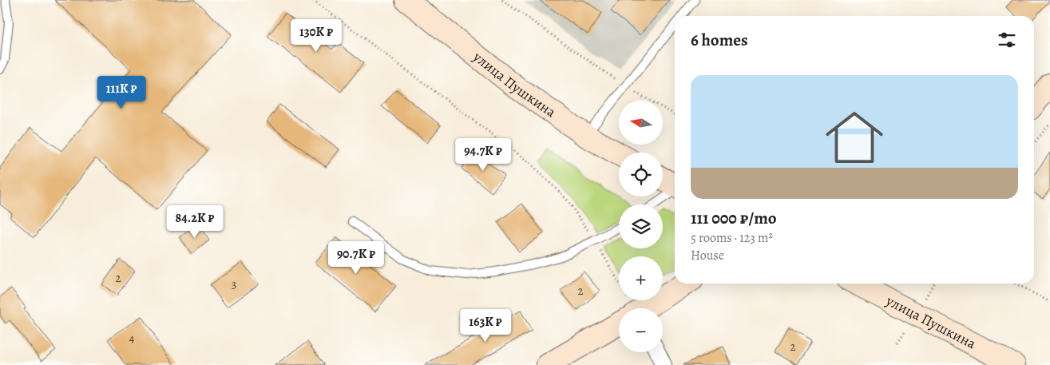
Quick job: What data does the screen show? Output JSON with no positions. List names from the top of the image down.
{
  "streets": {
    "main road": ["улица Пушкина"]
  },
  "house_numbers": [
    "2",
    "3",
    "2",
    "4",
    "2"
  ],
  "north": "left",
  "page": {
    "heading": "6 homes",
    "price": [
      "130K ₽",
      "111K ₽",
      "94.7K ₽",
      "84.2K ₽",
      "90.7K ₽",
      "163K ₽"
    ],
    "list": [
      {
        "name": "111 000 ₽/mo",
        "note": "5 rooms · 123 m² · House"
      }
    ],
    "map_buttons": ["+", "−"]
  }
}
